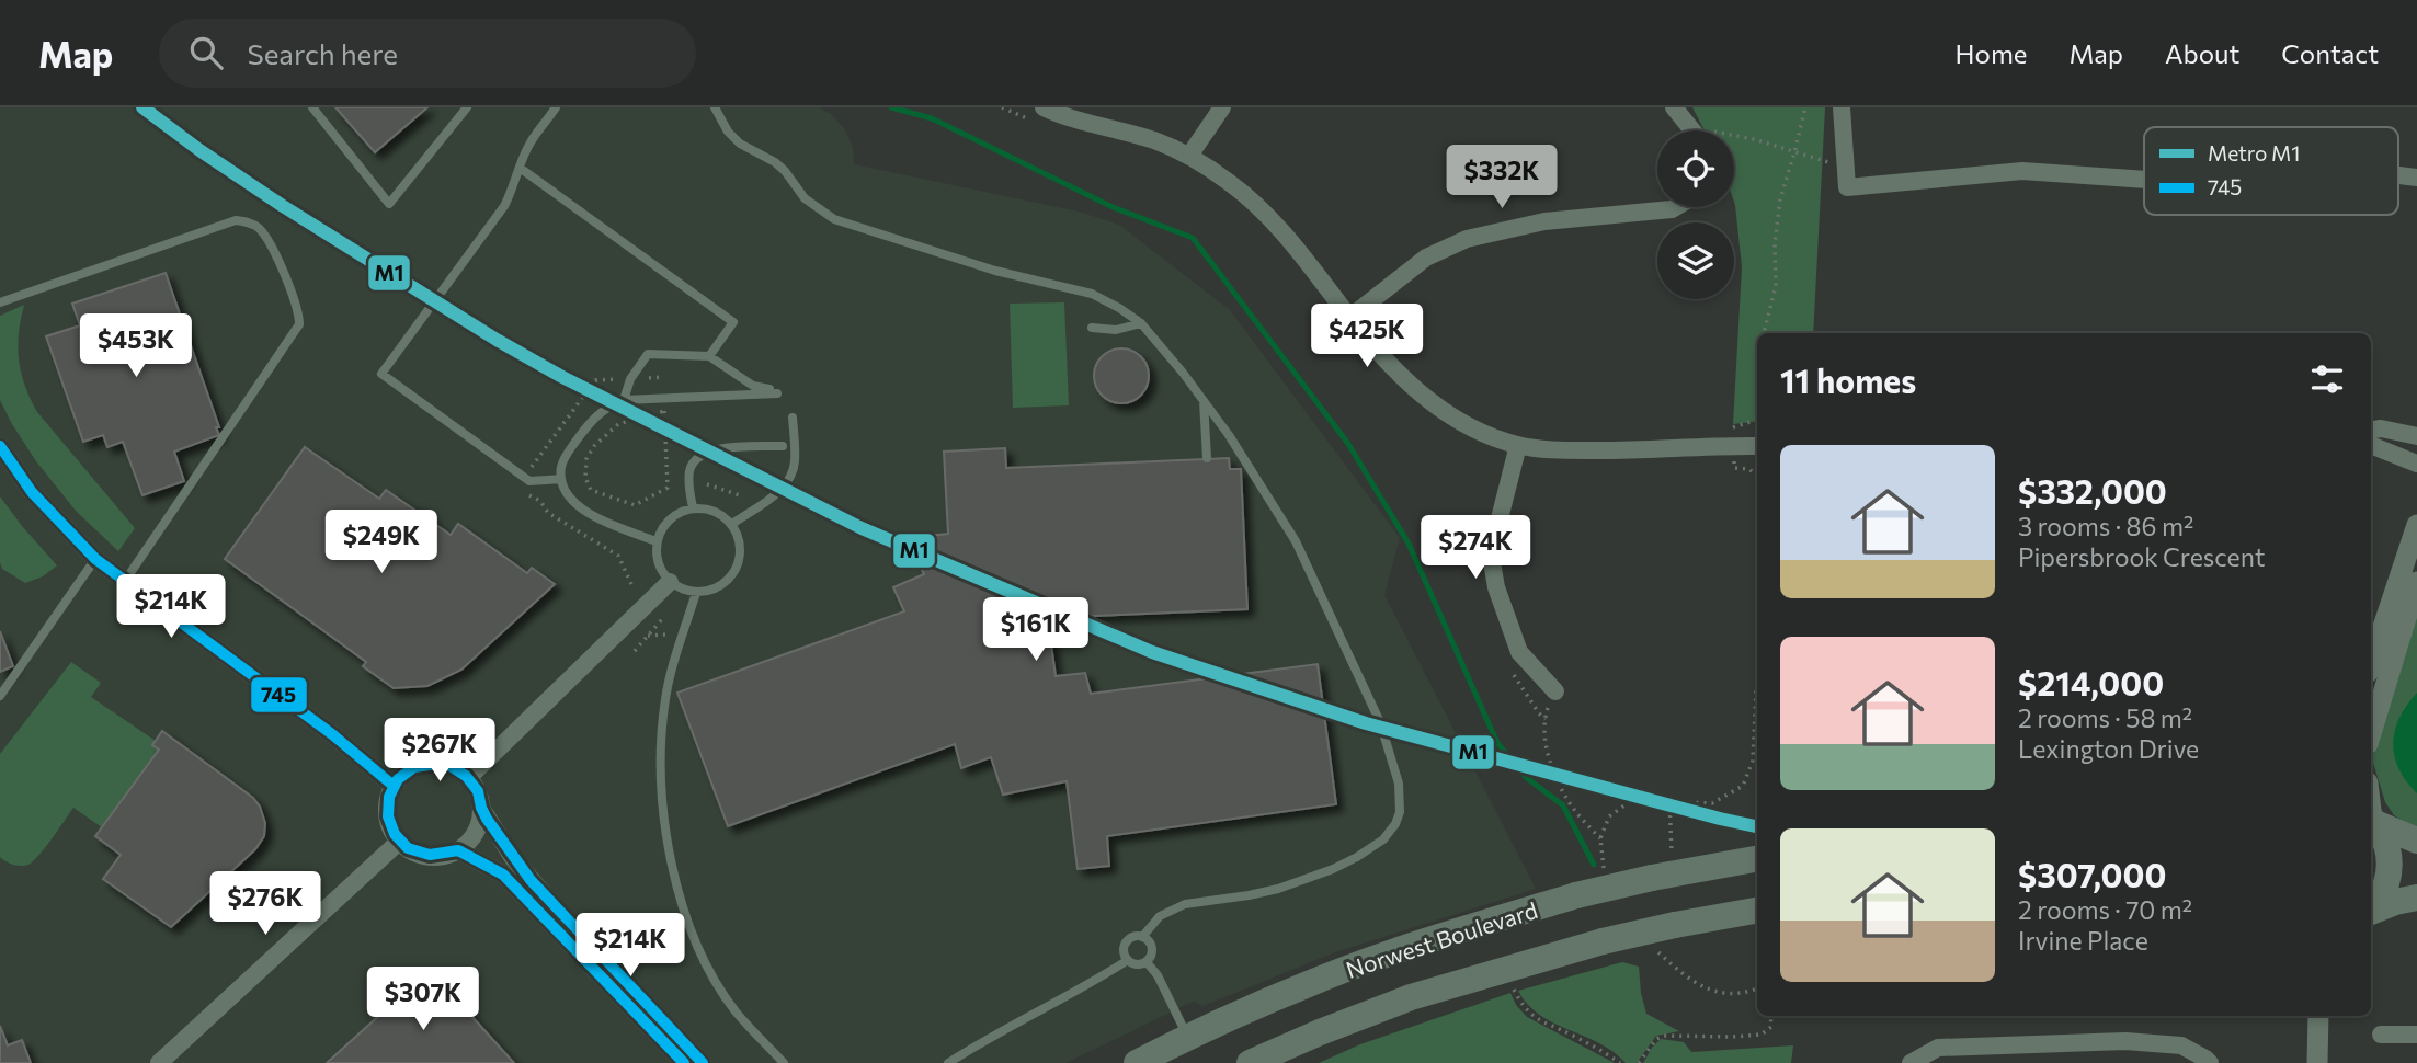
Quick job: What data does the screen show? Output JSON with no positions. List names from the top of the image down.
{
  "streets": {
    "main road": ["Norwest Boulevard"]
  },
  "lines": ["metro line M1", "transit line 745"],
  "legend": ["Metro M1", "745"],
  "page": {
    "header": "Map",
    "search": "Search here",
    "nav": [
      "Home",
      "Map",
      "About",
      "Contact"
    ],
    "price": [
      "$332K",
      "$425K",
      "$453K",
      "$249K",
      "$274K",
      "$214K",
      "$161K",
      "$267K",
      "$276K",
      "$214K",
      "$307K"
    ],
    "heading": "11 homes",
    "list": [
      {
        "name": "$332,000",
        "note": "3 rooms · 86 m² · Pipersbrook Crescent"
      },
      {
        "name": "$214,000",
        "note": "2 rooms · 58 m² · Lexington Drive"
      },
      {
        "name": "$307,000",
        "note": "2 rooms · 70 m² · Irvine Place"
      }
    ]
  }
}
